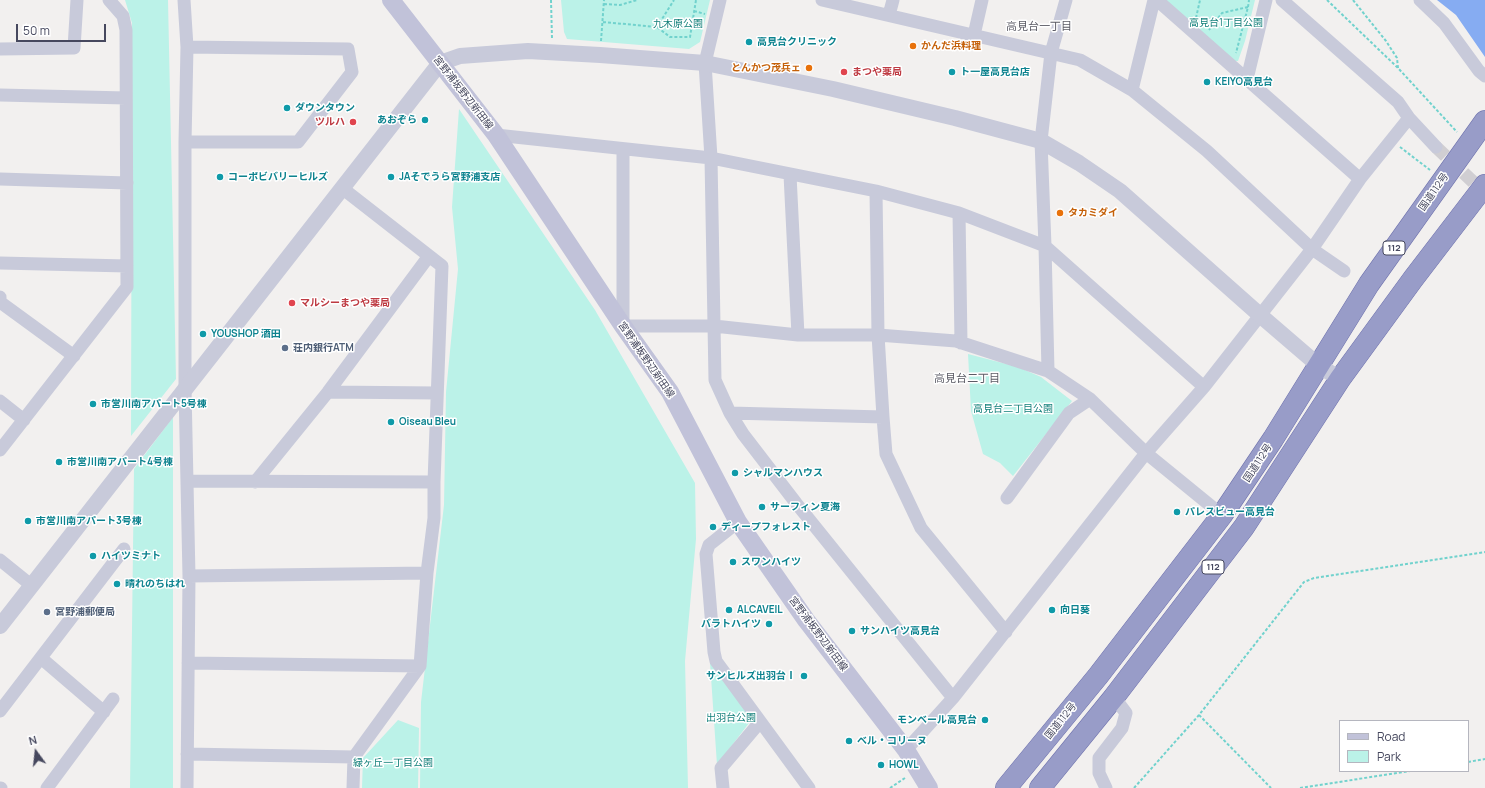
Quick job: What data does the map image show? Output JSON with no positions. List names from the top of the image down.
{
  "streets": {
    "highway": ["国道112号", "112"],
    "main road": ["宮野浦坂野辺新田線"]
  },
  "districts": ["高見台一丁目", "高見台二丁目"],
  "parks": [
    "高見台1丁目公園",
    "九木原公園",
    "高見台二丁目公園",
    "出羽台公園",
    "緑ヶ丘一丁目公園"
  ],
  "places": [
    "高見台クリニック",
    "かんだ浜料理",
    "とんかつ茂兵ェ",
    "まつや薬局",
    "ト一屋高見台店",
    "KEIYO高見台",
    "ダウンタウン",
    "あおぞら",
    "ツルハ",
    "コーポビバリーヒルズ",
    "JAそでうら宮野浦支店",
    "タカミダイ",
    "マルシーまつや薬局",
    "YOUSHOP 酒田",
    "荘内銀行ATM",
    "市営川南アパート5号棟",
    "Oiseau Bleu",
    "市営川南アパート4号棟",
    "シャルマンハウス",
    "サーフィン夏海",
    "パレスビュー高見台",
    "市営川南アパート3号棟",
    "ディープフォレスト",
    "ハイツミナト",
    "スワンハイツ",
    "晴れのちはれ",
    "ALCAVEIL",
    "向日葵",
    "宮野浦郵便局",
    "バラトハイツ",
    "サンハイツ高見台",
    "サンヒルズ出羽台Ⅰ",
    "モンベール高見台",
    "ベル・コリーヌ",
    "HOWL"
  ],
  "legend": ["Road", "Park"],
  "scale_bar": "50 m",
  "north": "top"
}
